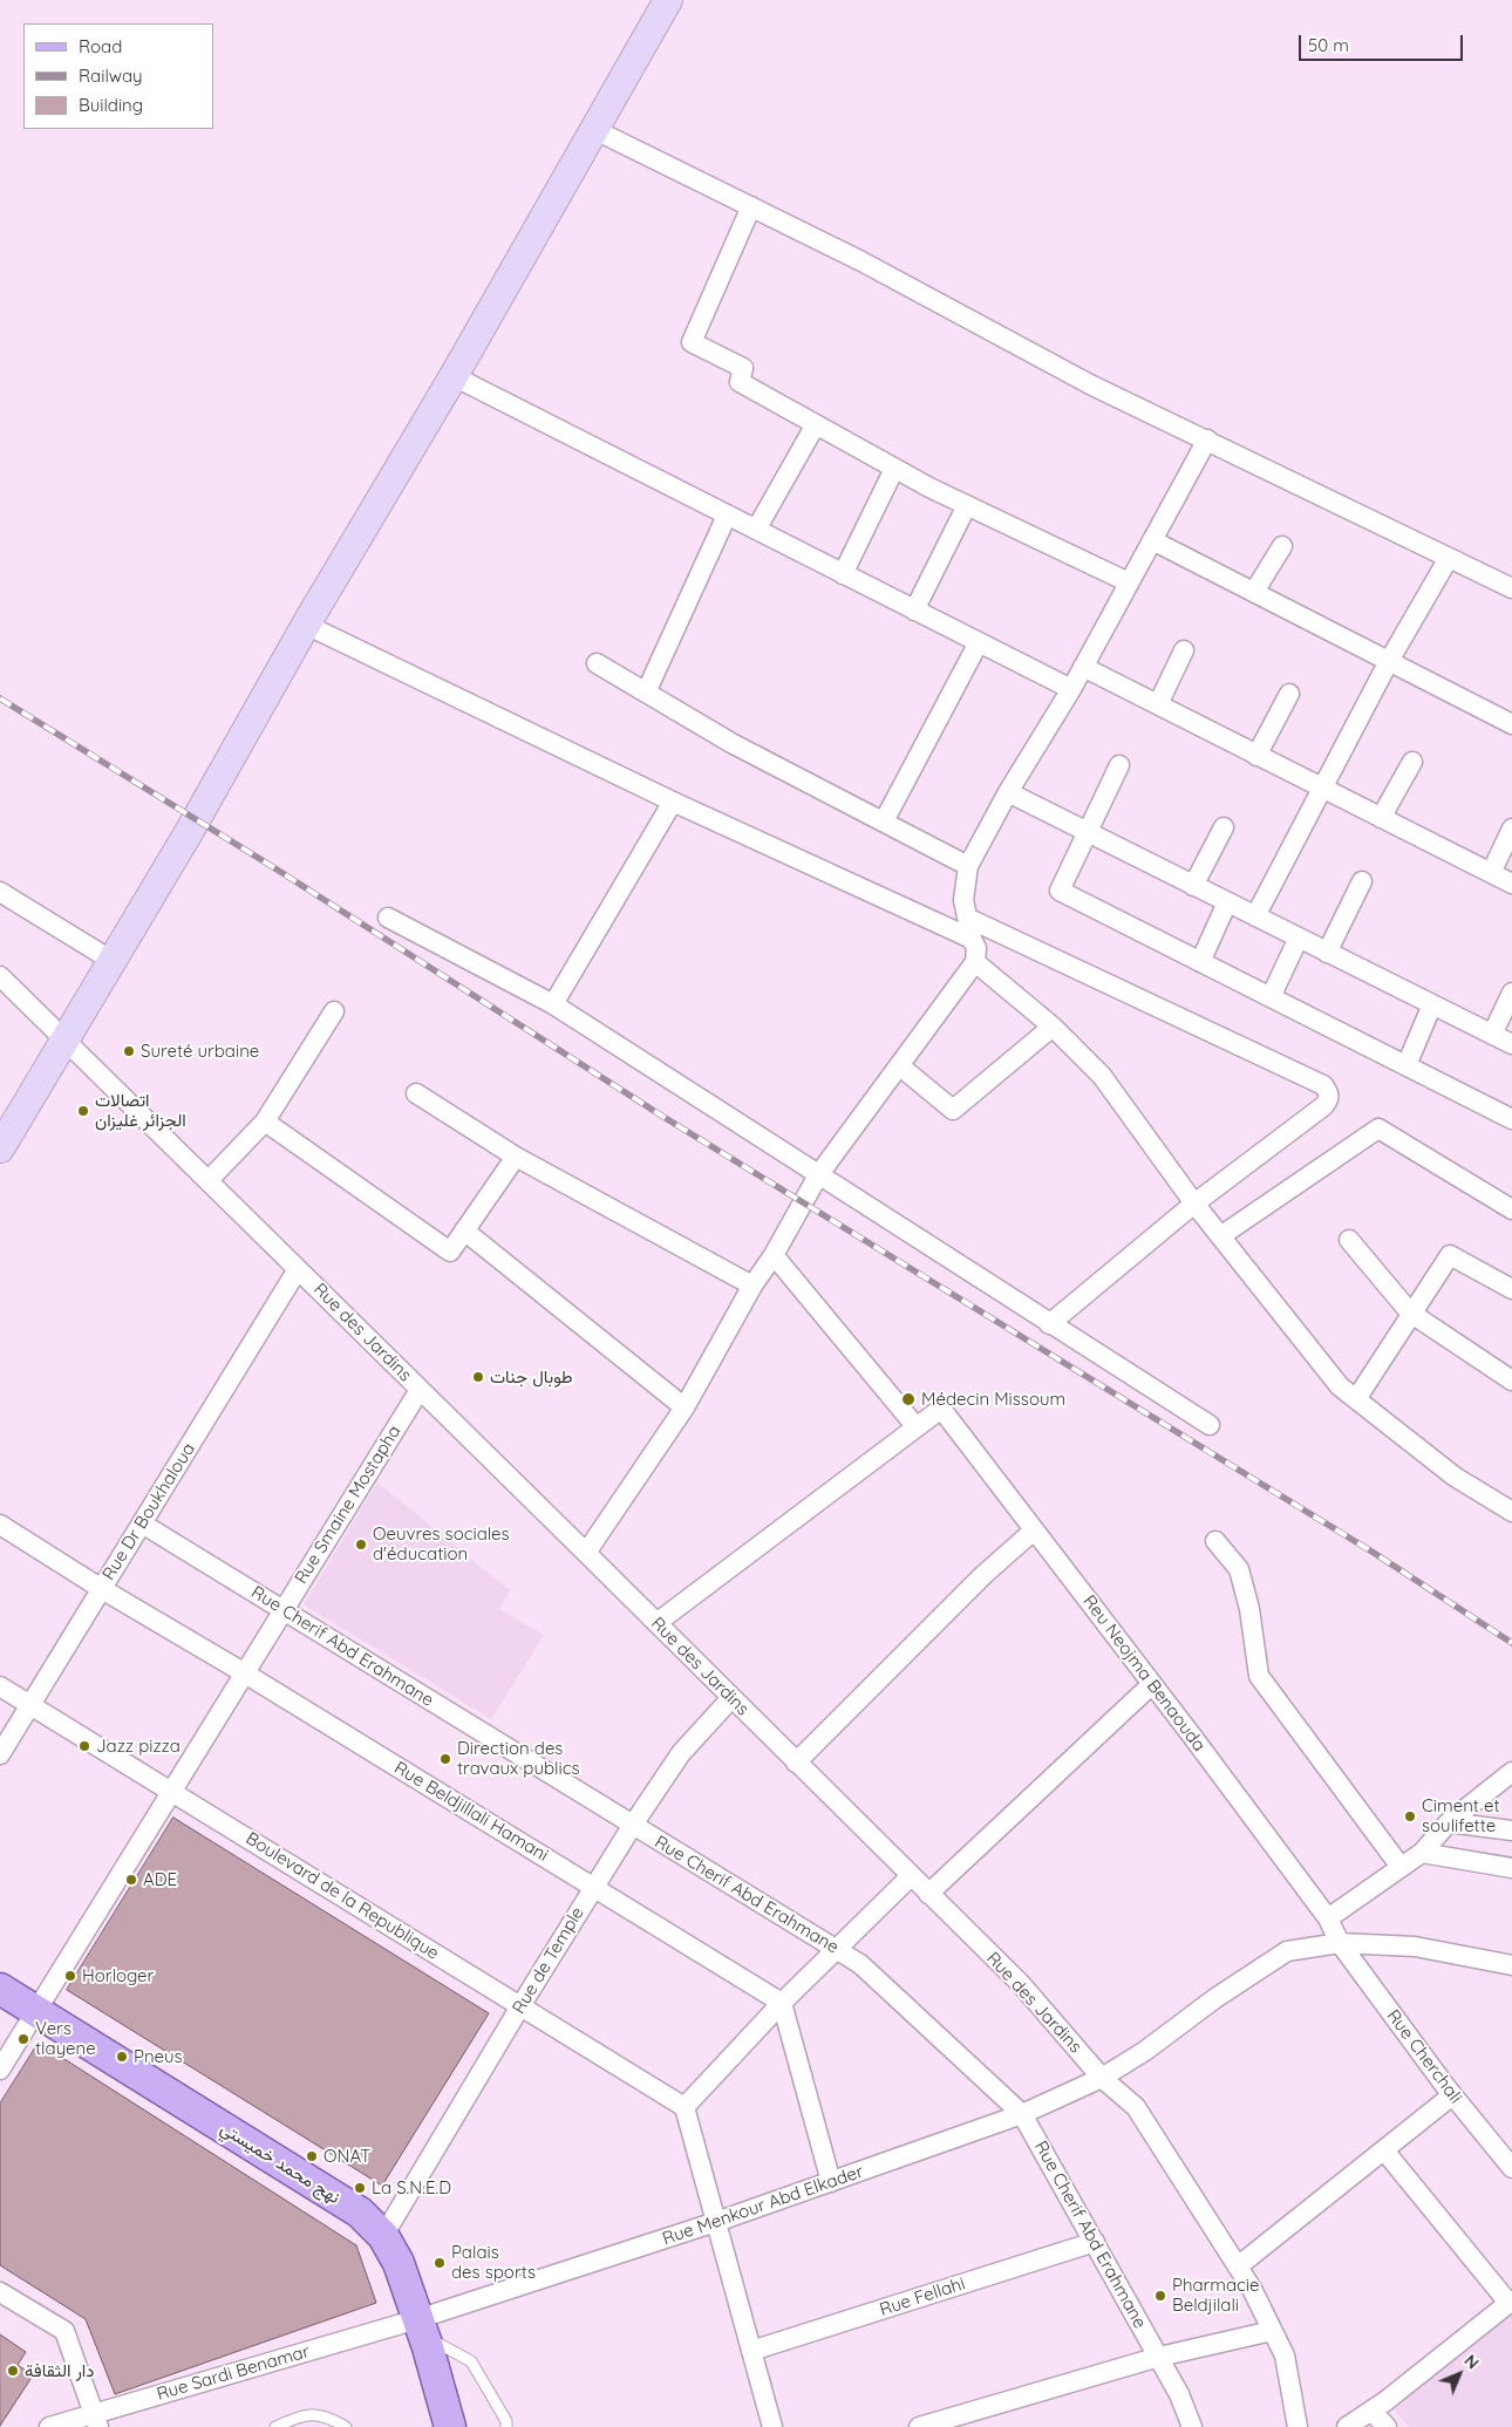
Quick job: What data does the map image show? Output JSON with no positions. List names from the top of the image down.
{
  "streets": {
    "main road": ["نهج محمد خميستي"],
    "street": [
      "Rue des Jardins",
      "Rue Smaine Mostapha",
      "Rue Dr Boukhaloua",
      "Rue Cherif Abd Erahmane",
      "Reu Neojma Benaouda",
      "Rue Beldjillali Hamani",
      "Boulevard de la Republique",
      "Rue de Temple",
      "Rue Cherchali",
      "Rue Menkour Abd Elkader",
      "Rue Fellahi",
      "Rue Sardi Benamar"
    ]
  },
  "crossings": [
    ["Rue des Jardins", "Rue Smaine Mostapha"],
    ["Rue des Jardins", "Rue Dr Boukhaloua"],
    ["Rue des Jardins", "Rue de Temple"],
    ["Rue des Jardins", "Rue Menkour Abd Elkader"],
    ["Rue Smaine Mostapha", "Rue Cherif Abd Erahmane"],
    ["Rue Smaine Mostapha", "Rue Beldjillali Hamani"],
    ["Rue Smaine Mostapha", "Boulevard de la Republique"],
    ["Rue Smaine Mostapha", "نهج محمد خميستي"],
    ["Rue Dr Boukhaloua", "Rue Cherif Abd Erahmane"],
    ["Rue Dr Boukhaloua", "Rue Beldjillali Hamani"],
    ["Rue Dr Boukhaloua", "Boulevard de la Republique"],
    ["Rue Cherif Abd Erahmane", "Rue de Temple"],
    ["Rue Cherif Abd Erahmane", "Rue Menkour Abd Elkader"],
    ["Rue Cherif Abd Erahmane", "Rue Fellahi"],
    ["Reu Neojma Benaouda", "Rue Cherchali"],
    ["Reu Neojma Benaouda", "Rue Menkour Abd Elkader"],
    ["Rue Beldjillali Hamani", "Rue de Temple"],
    ["Boulevard de la Republique", "Rue de Temple"],
    ["Rue de Temple", "نهج محمد خميستي"],
    ["Rue Cherchali", "Rue Menkour Abd Elkader"],
    ["نهج محمد خميستي", "Rue Menkour Abd Elkader"],
    ["نهج محمد خميستي", "Rue Sardi Benamar"],
    ["Rue Menkour Abd Elkader", "Rue Sardi Benamar"]
  ],
  "places": [
    "Sureté urbaine",
    "اتصالات الجزائر غليزان",
    "طوبال جنات",
    "Médecin Missoum",
    "Oeuvres sociales d'éducation",
    "Jazz pizza",
    "Direction des travaux publics",
    "Ciment et soulifette",
    "ADE",
    "Horloger",
    "Vers tlayene",
    "Pneus",
    "ONAT",
    "La S.N.E.D",
    "Palais des sports",
    "Pharmacie Beldjilali",
    "دار الثقافة"
  ],
  "legend": ["Road", "Railway", "Building"],
  "scale_bar": "50 m",
  "north": "top right"
}
